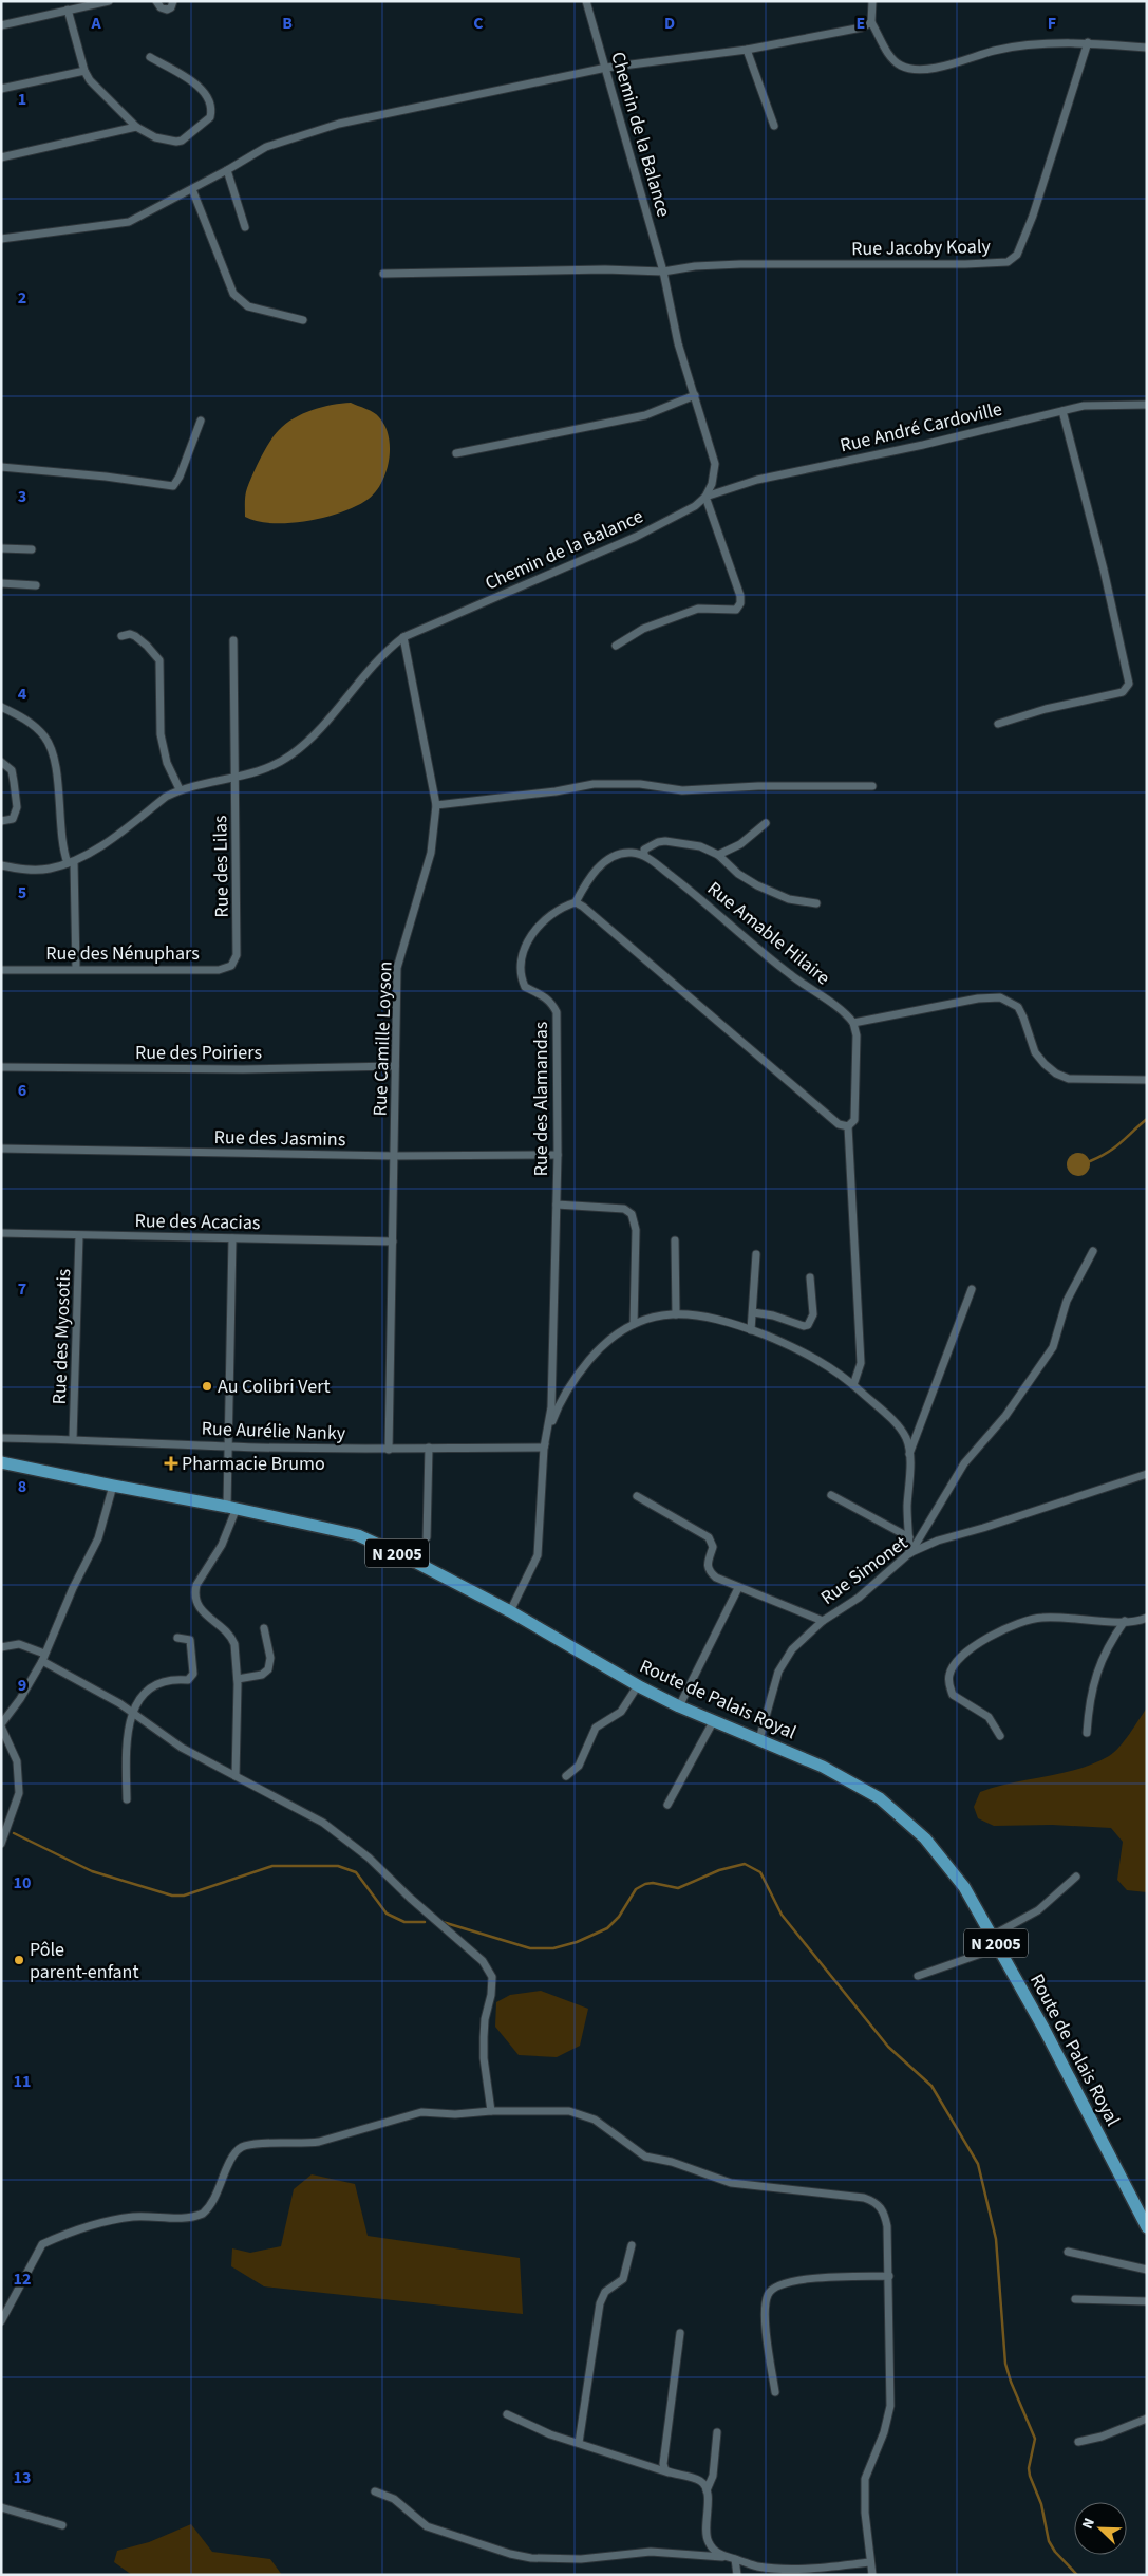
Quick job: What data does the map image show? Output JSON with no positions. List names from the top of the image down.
{
  "streets": {
    "main road": ["N 2005", "Route de Palais Royal"],
    "street": [
      "Chemin de la Balance",
      "Rue Jacoby Koaly",
      "Rue André Cardoville",
      "Rue des Lilas",
      "Rue Amable Hilaire",
      "Rue des Nénuphars",
      "Rue Camille Loyson",
      "Rue des Poiriers",
      "Rue des Alamandas",
      "Rue des Jasmins",
      "Rue des Acacias",
      "Rue des Myosotis",
      "Rue Aurélie Nanky",
      "Rue Simonet"
    ]
  },
  "crossings": [
    ["Chemin de la Balance", "Rue Jacoby Koaly"],
    ["Chemin de la Balance", "Rue André Cardoville"],
    ["Chemin de la Balance", "Rue des Lilas"],
    ["Chemin de la Balance", "Rue Camille Loyson"],
    ["Rue des Lilas", "Rue des Nénuphars"],
    ["Rue Camille Loyson", "Rue des Poiriers"],
    ["Rue Camille Loyson", "Rue des Jasmins"],
    ["Rue Camille Loyson", "Rue des Acacias"],
    ["Rue Camille Loyson", "Rue Aurélie Nanky"],
    ["Rue des Alamandas", "Rue des Jasmins"],
    ["Rue des Alamandas", "Rue Aurélie Nanky"],
    ["Rue des Alamandas", "Route de Palais Royal"],
    ["Rue des Acacias", "Rue des Myosotis"],
    ["Rue des Myosotis", "Rue Aurélie Nanky"],
    ["Rue Simonet", "Route de Palais Royal"]
  ],
  "places": {
    "other": ["Au Colibri Vert", "Pôle parent-enfant"],
    "health": ["Pharmacie Brumo"]
  },
  "north": "top left",
  "grid": {
    "columns": [
      "A",
      "B",
      "C",
      "D",
      "E",
      "F"
    ],
    "rows": [
      "1",
      "2",
      "3",
      "4",
      "5",
      "6",
      "7",
      "8",
      "9",
      "10",
      "11",
      "12",
      "13"
    ]
  }
}
